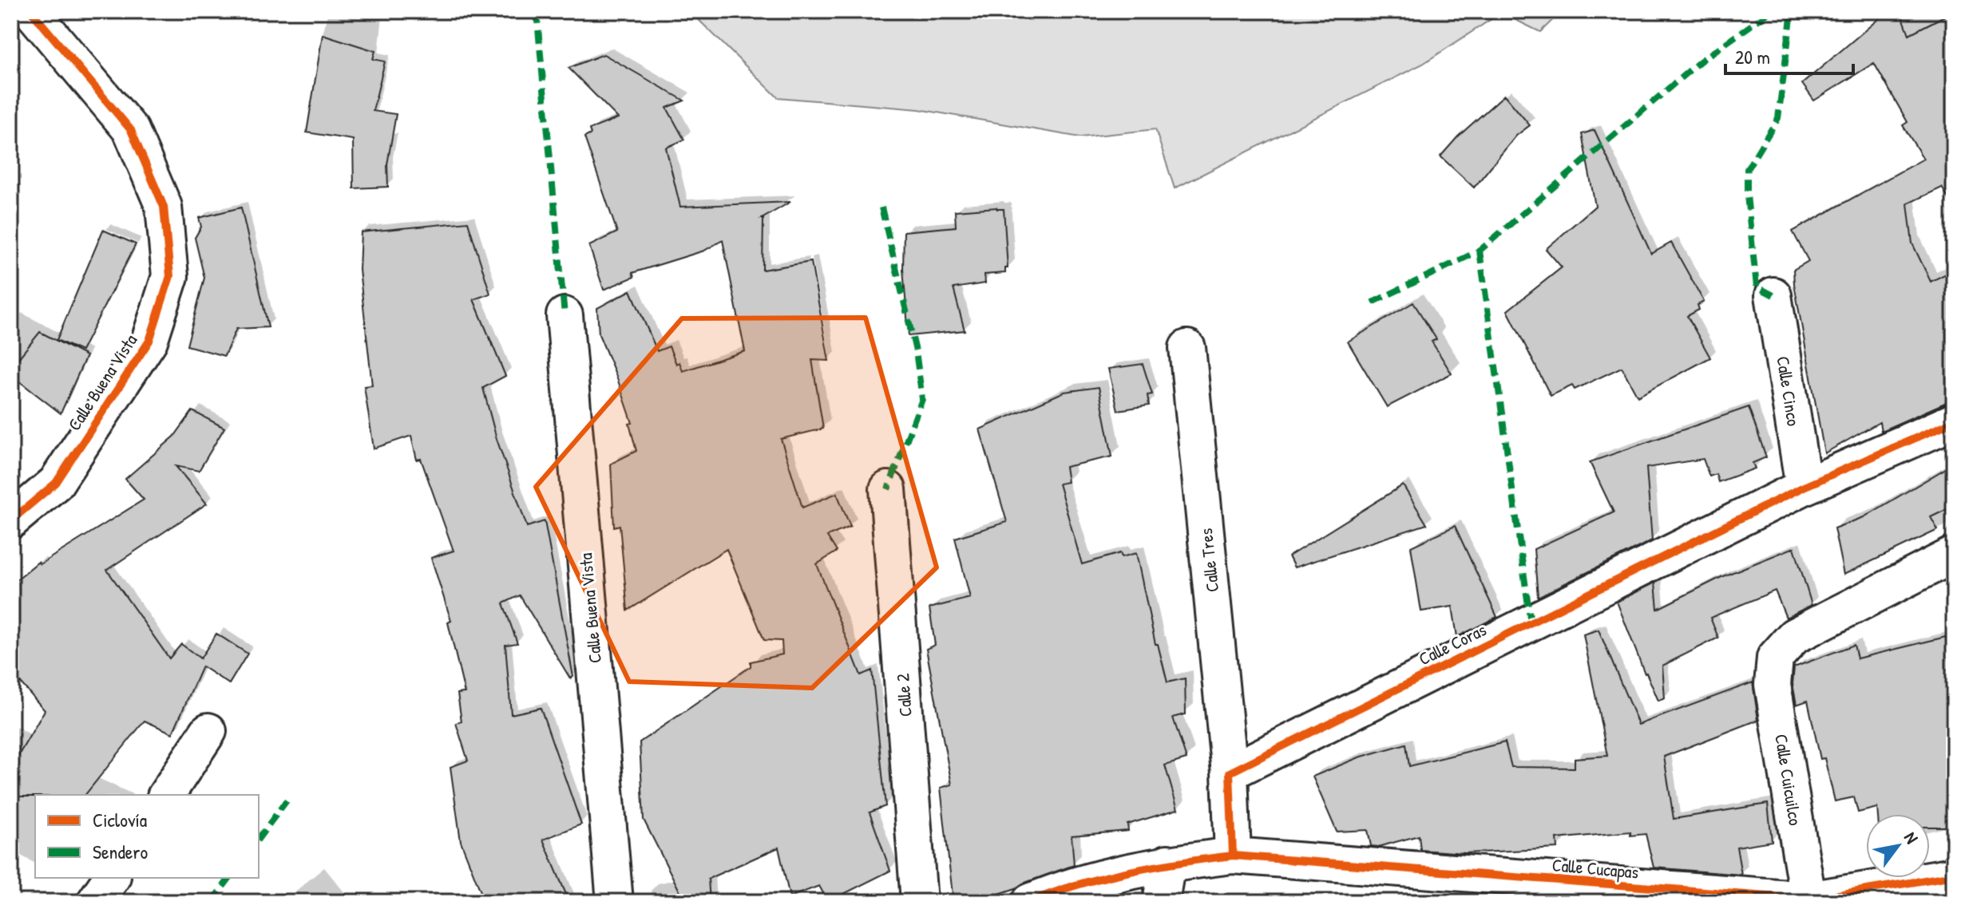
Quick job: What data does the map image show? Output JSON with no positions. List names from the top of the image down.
{
  "streets": {
    "street": [
      "Calle Buena Vista",
      "Calle Cinco",
      "Calle Tres",
      "Calle Coras",
      "Calle 2",
      "Calle Cuicuilco",
      "Calle Cucapas"
    ]
  },
  "crossings": [
    ["Calle Cinco", "Calle Coras"],
    ["Calle Tres", "Calle Coras"],
    ["Calle Cuicuilco", "Calle Cucapas"]
  ],
  "legend": ["Ciclovía", "Sendero"],
  "scale_bar": "20 m",
  "north": "top right"
}
